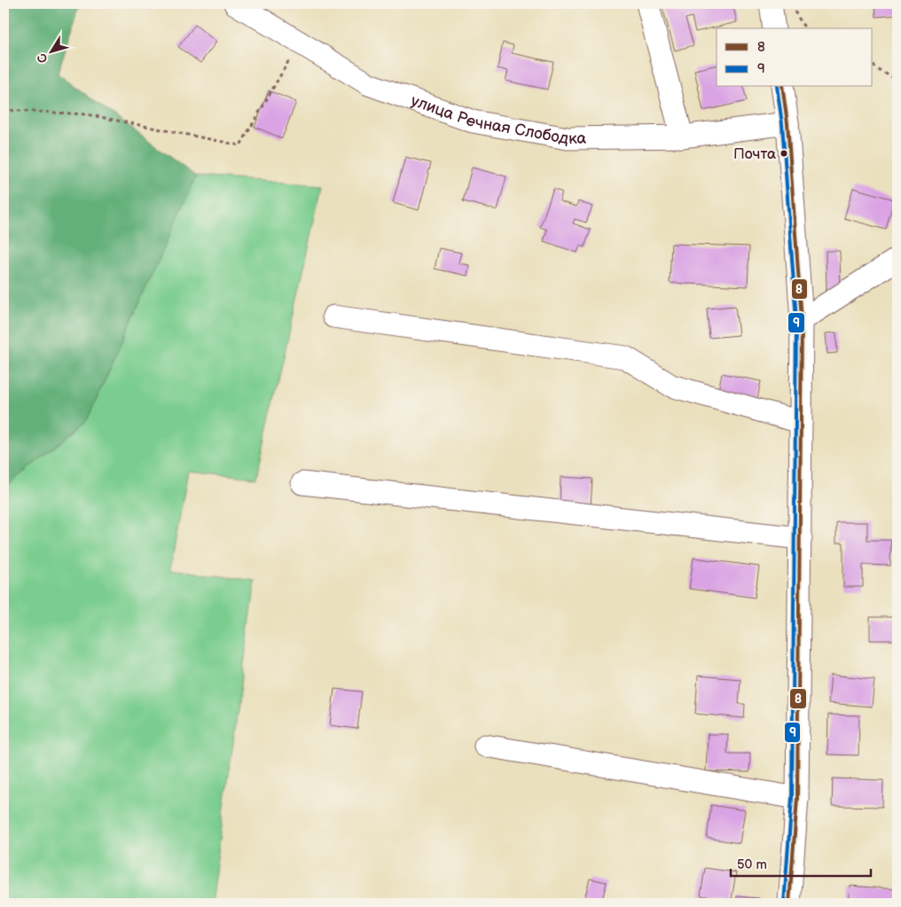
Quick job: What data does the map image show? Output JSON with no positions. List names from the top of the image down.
{
  "streets": {
    "street": ["улица Речная Слободка"]
  },
  "places": ["Почта"],
  "lines": ["transit line 8", "transit line 9"],
  "legend": ["8", "9"],
  "scale_bar": "50 m",
  "north": "bottom left"
}
